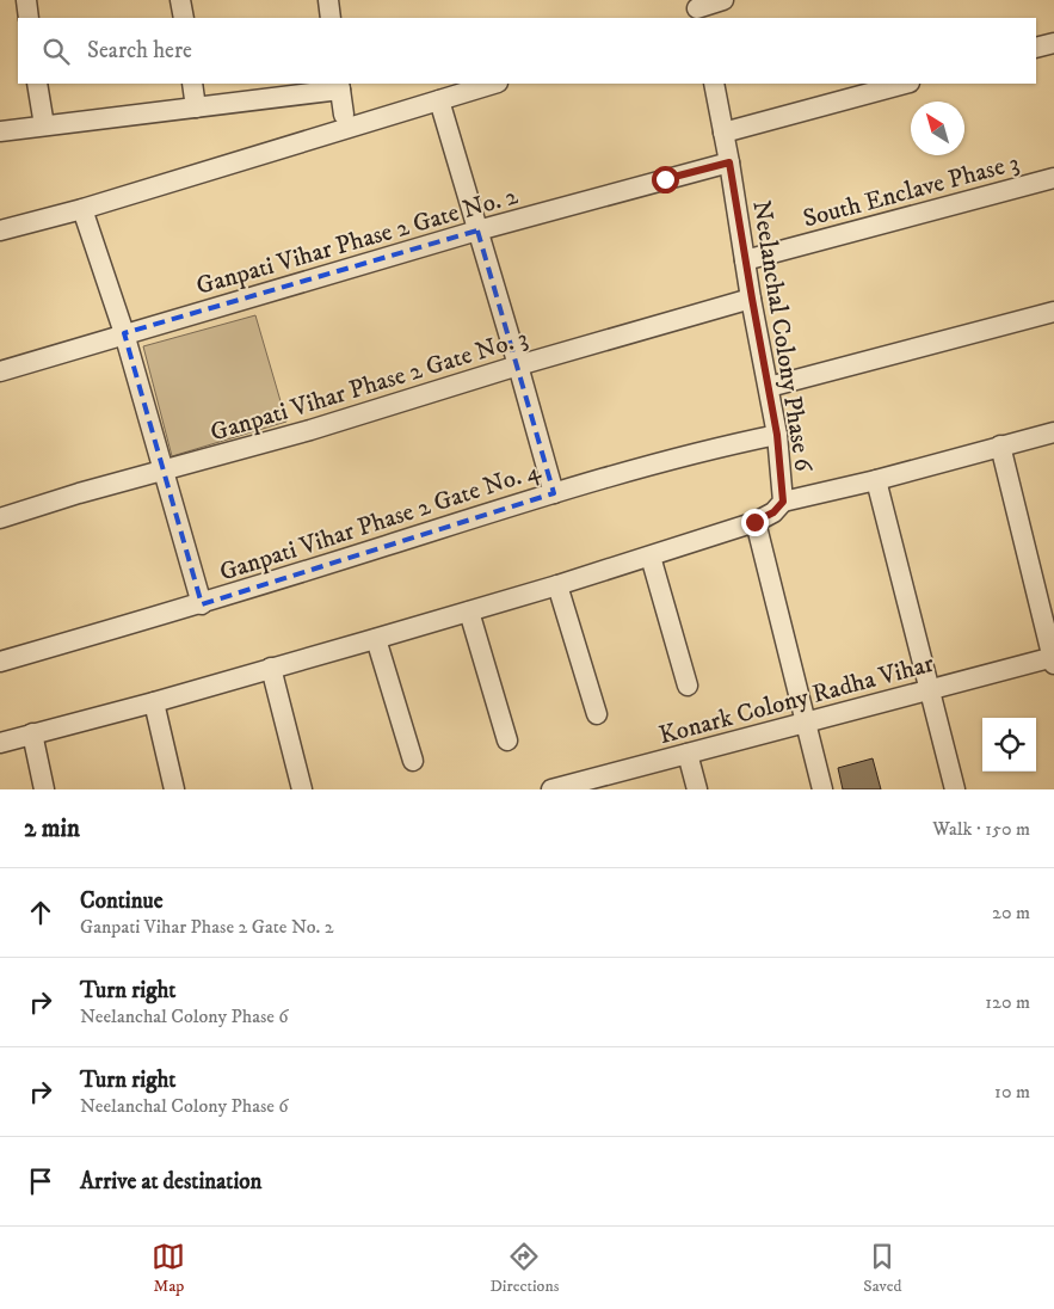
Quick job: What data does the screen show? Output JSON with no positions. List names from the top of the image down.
{
  "streets": {
    "street": [
      "South Enclave Phase 3",
      "Ganpati Vihar Phase 2 Gate No. 2",
      "Neelanchal Colony Phase 6",
      "Ganpati Vihar Phase 2 Gate No. 3",
      "Ganpati Vihar Phase 2 Gate No. 4",
      "Konark Colony Radha Vihar"
    ]
  },
  "crossings": [
    ["South Enclave Phase 3", "Neelanchal Colony Phase 6"],
    ["Ganpati Vihar Phase 2 Gate No. 2", "Neelanchal Colony Phase 6"],
    ["Neelanchal Colony Phase 6", "Ganpati Vihar Phase 2 Gate No. 3"],
    ["Neelanchal Colony Phase 6", "Ganpati Vihar Phase 2 Gate No. 4"]
  ],
  "north": "top left",
  "page": {
    "search": "Search here",
    "heading": ["2 min", "Walk · 150 m"],
    "list": [
      ["Continue", "Ganpati Vihar Phase 2 Gate No. 2", "20 m"],
      ["Turn right", "Neelanchal Colony Phase 6", "120 m"],
      ["Turn right", "Neelanchal Colony Phase 6", "10 m"],
      "Arrive at destination"
    ],
    "nav": ["Map", "Directions", "Saved"]
  }
}
